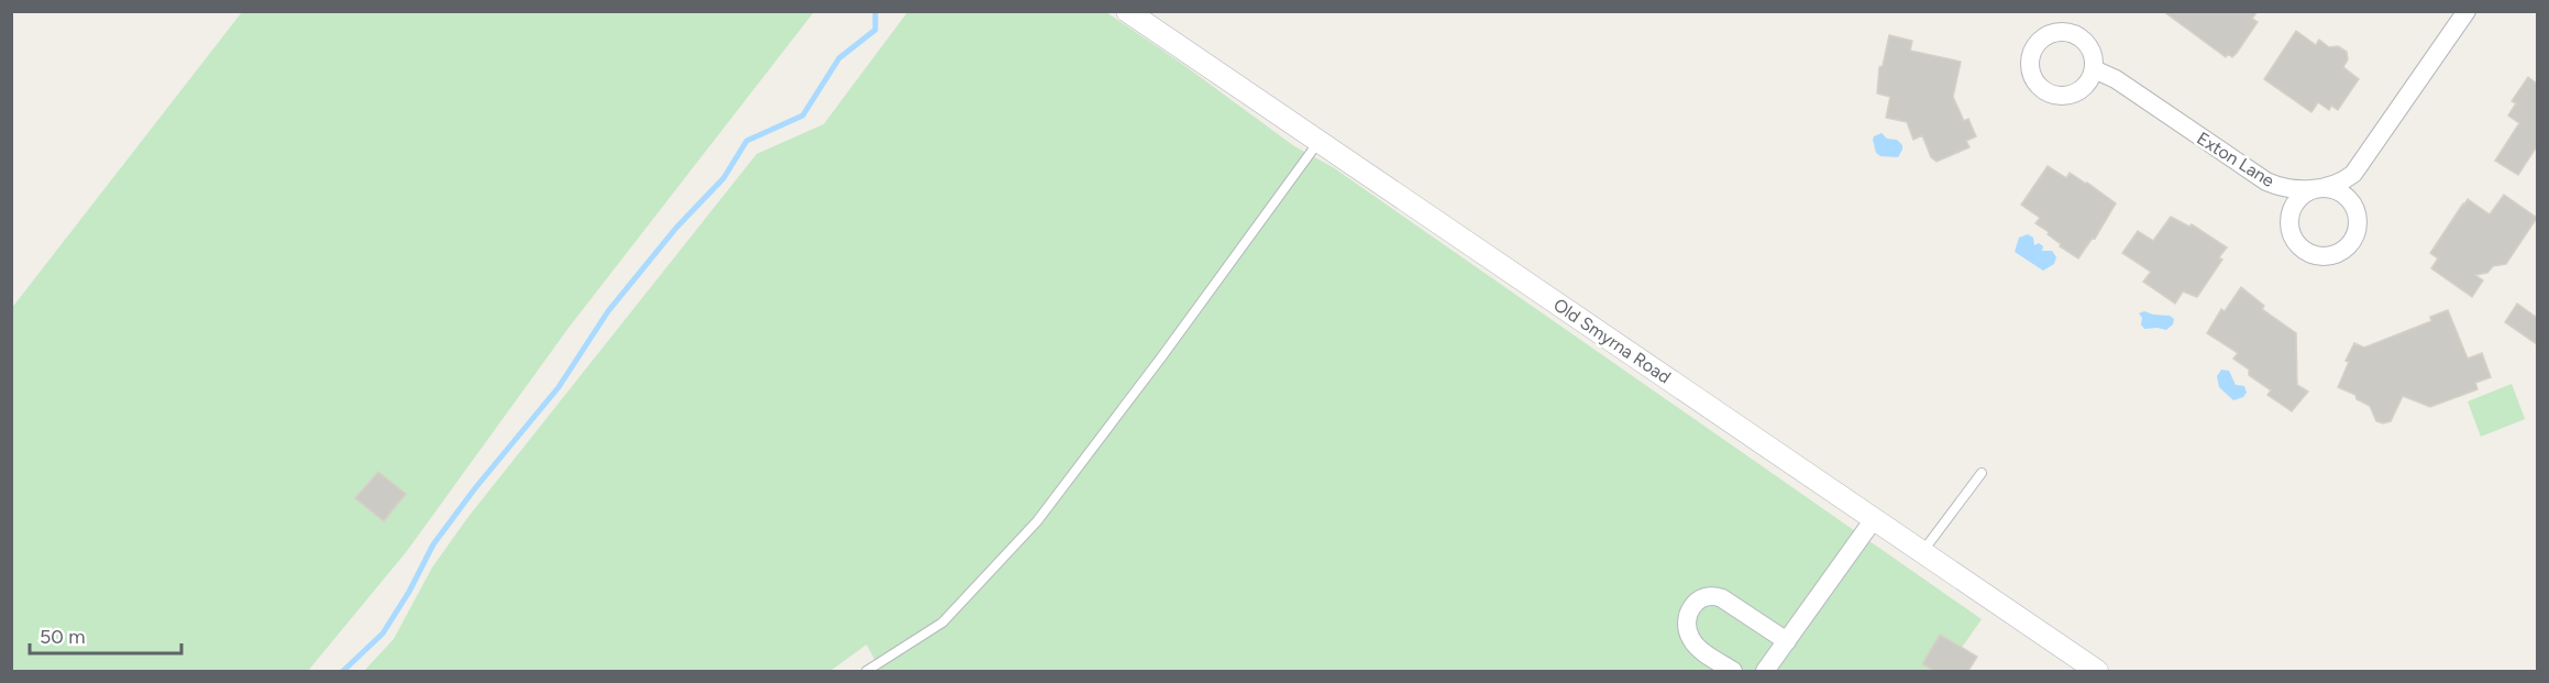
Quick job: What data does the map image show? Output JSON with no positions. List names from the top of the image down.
{
  "streets": {
    "street": ["Exton Lane", "Old Smyrna Road"]
  },
  "scale_bar": "50 m"
}
